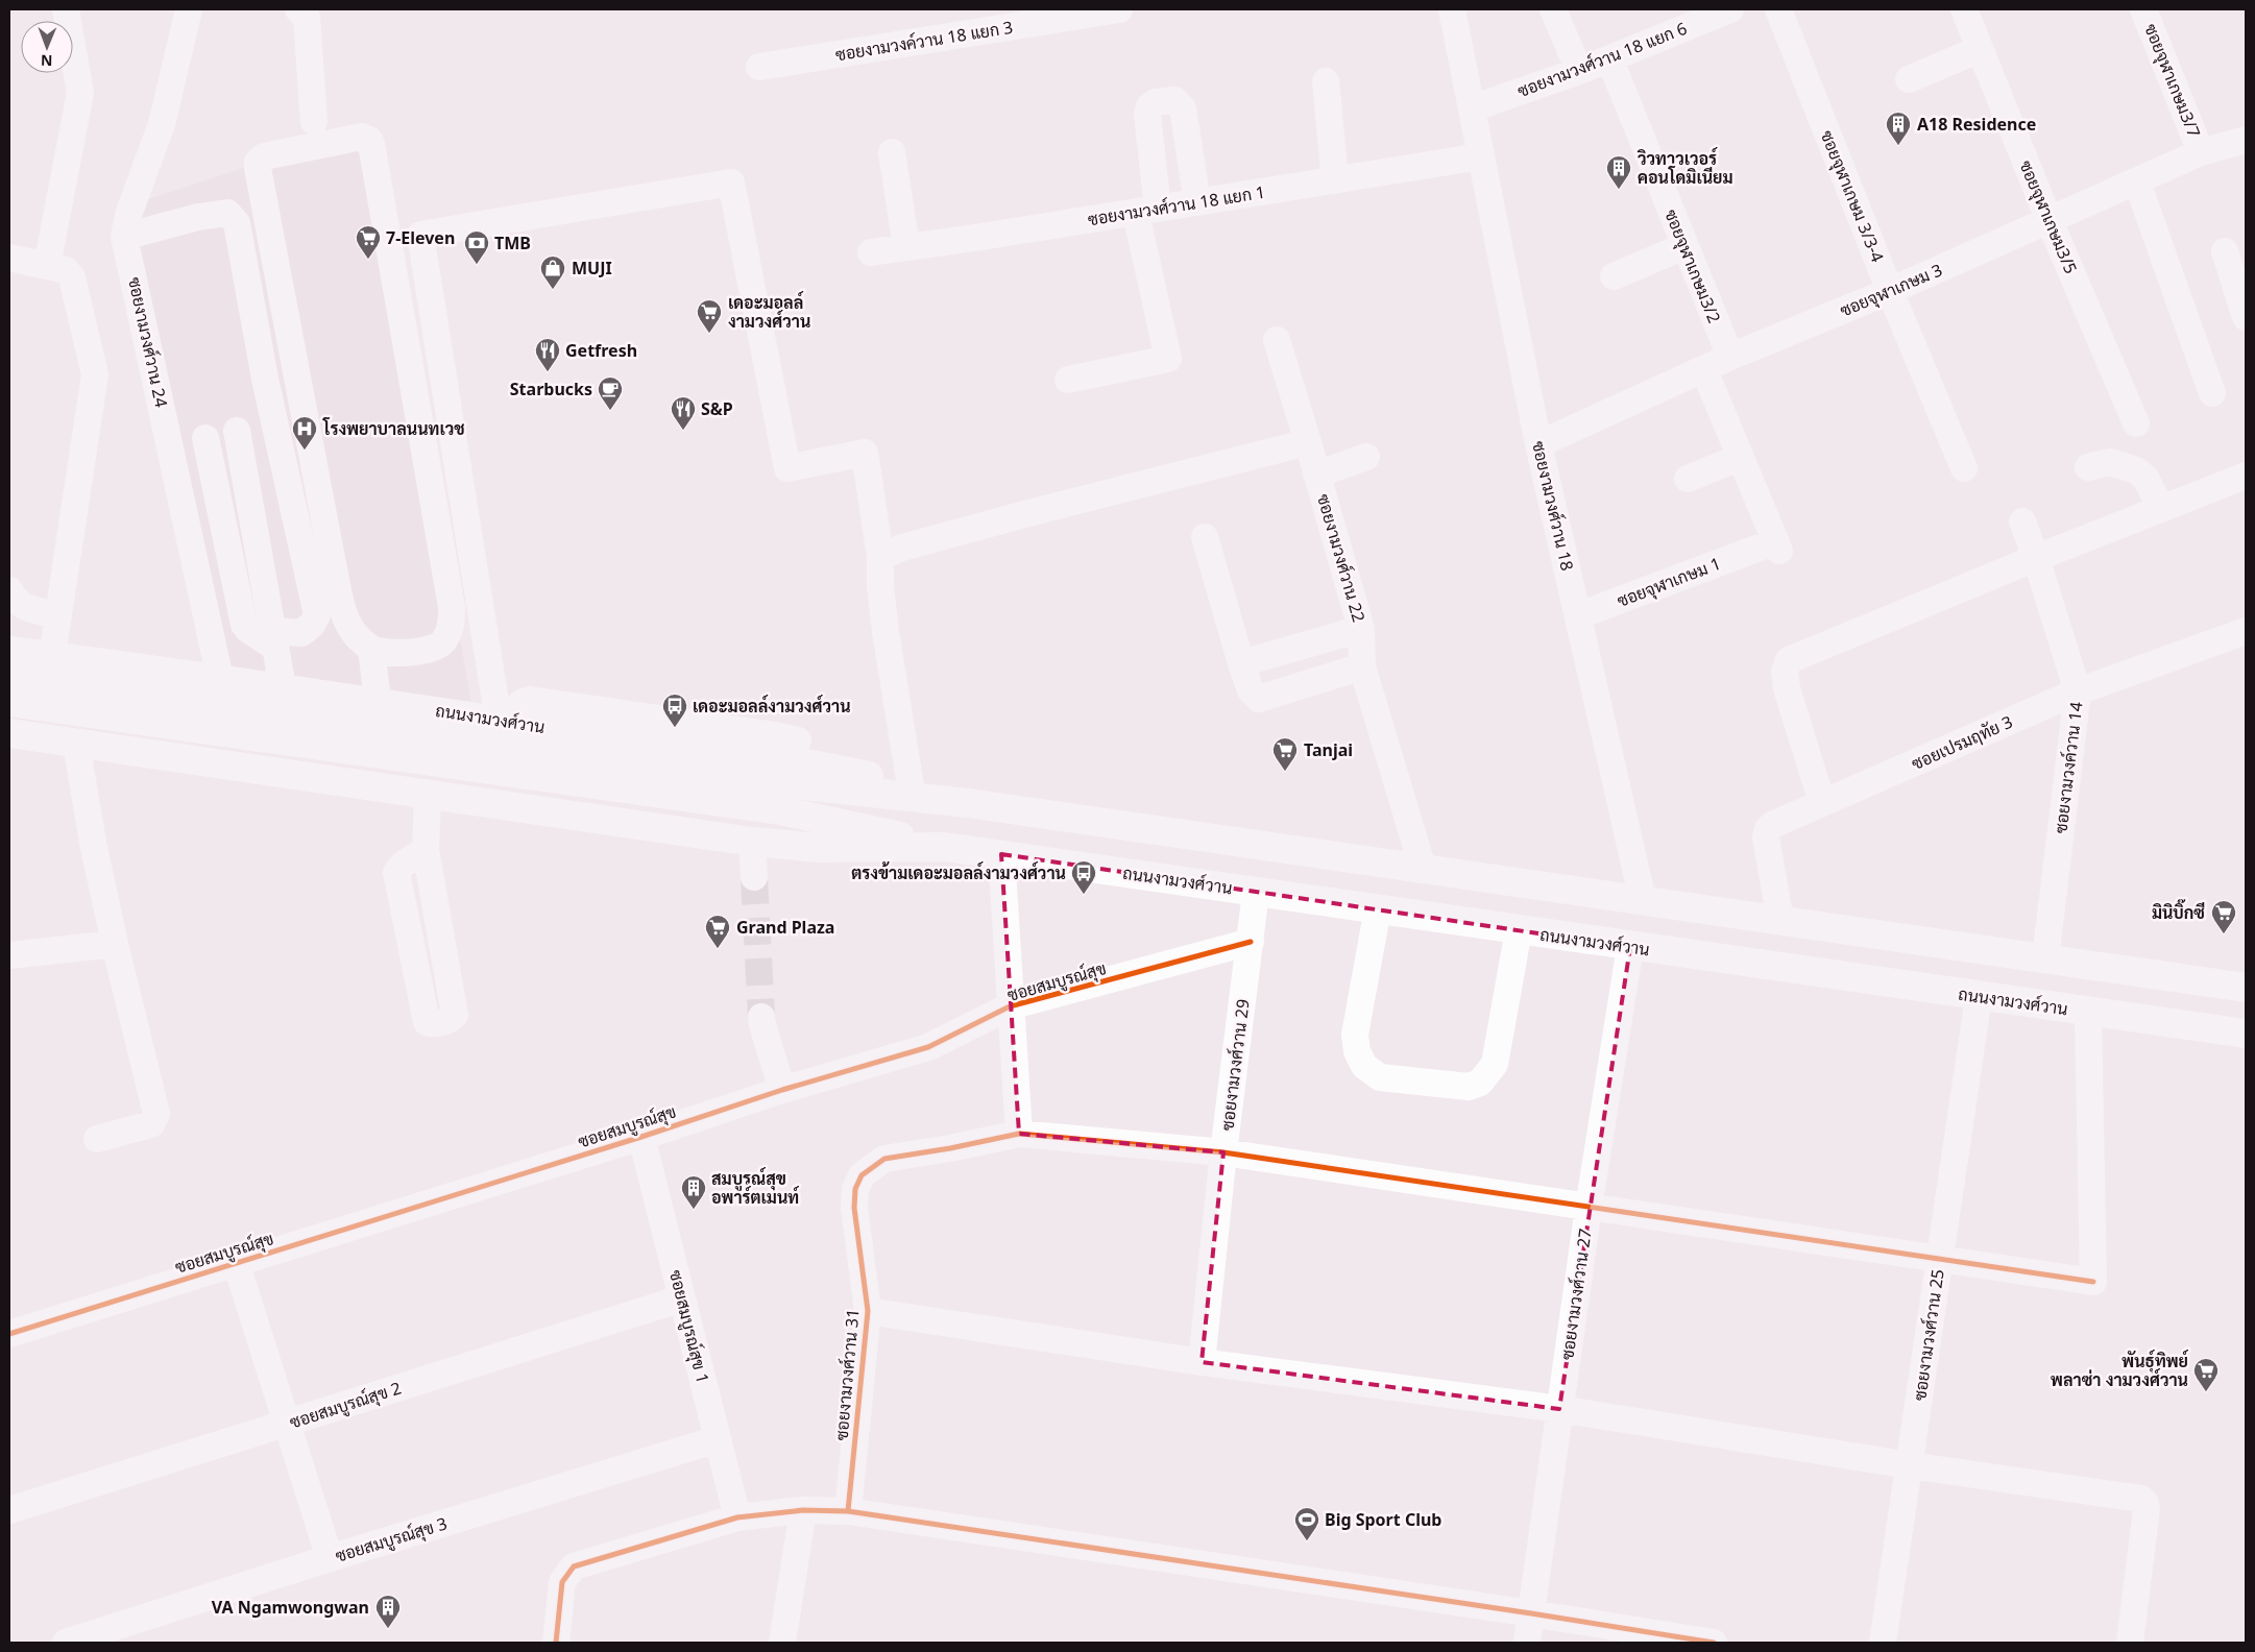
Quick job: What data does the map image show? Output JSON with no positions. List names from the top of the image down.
{
  "streets": {
    "main road": ["ถนนงามวงศ์วาน"],
    "street": [
      "ซอยงามวงค์วาน 18 แยก 3",
      "ซอยงามวงศ์วาน 18 แยก 6",
      "ซอยจุฬาเกษม3/7",
      "ซอยจุฬาเกษม 3/3-4",
      "ซอยงามวงศ์วาน 18 แยก 1",
      "ซอยจุฬาเกษม3/5",
      "ซอยจุฬาเกษม3/2",
      "ซอยจุฬาเกษม 3",
      "ซอยงามวงศ์วาน 24",
      "ซอยงามวงศ์วาน 18",
      "ซอยงามวงศ์วาน 22",
      "ซอยจุฬาเกษม 1",
      "ซอยเปรมฤทัย 3",
      "ซอยงามวงค์วาน 14",
      "ซอยสมบูรณ์สุข",
      "ซอยงามวงศ์วาน 29",
      "ซอยงามวงศ์วาน 27",
      "ซอยสมบูรณ์สุข 1",
      "ซอยงามวงศ์วาน 25",
      "ซอยงามวงศ์วาน 31",
      "ซอยสมบูรณ์สุข 2",
      "ซอยสมบูรณ์สุข 3"
    ]
  },
  "crossings": [
    ["ซอยงามวงศ์วาน 18 แยก 6", "ซอยจุฬาเกษม3/2"],
    ["ซอยงามวงศ์วาน 18 แยก 6", "ซอยงามวงศ์วาน 18"],
    ["ซอยจุฬาเกษม3/7", "ซอยจุฬาเกษม 3"],
    ["ซอยจุฬาเกษม 3/3-4", "ซอยจุฬาเกษม 3"],
    ["ซอยงามวงศ์วาน 18 แยก 1", "ซอยงามวงศ์วาน 18"],
    ["ซอยจุฬาเกษม3/5", "ซอยจุฬาเกษม 3"],
    ["ซอยจุฬาเกษม3/2", "ซอยจุฬาเกษม 3"],
    ["ซอยจุฬาเกษม 3", "ซอยงามวงศ์วาน 18"],
    ["ซอยงามวงศ์วาน 24", "ถนนงามวงศ์วาน"],
    ["ซอยงามวงศ์วาน 18", "ซอยจุฬาเกษม 1"],
    ["ซอยงามวงศ์วาน 18", "ถนนงามวงศ์วาน"],
    ["ซอยงามวงศ์วาน 22", "ถนนงามวงศ์วาน"],
    ["ถนนงามวงศ์วาน", "ซอยเปรมฤทัย 3"],
    ["ถนนงามวงศ์วาน", "ซอยงามวงค์วาน 14"],
    ["ถนนงามวงศ์วาน", "ซอยงามวงศ์วาน 29"],
    ["ถนนงามวงศ์วาน", "ซอยงามวงศ์วาน 27"],
    ["ถนนงามวงศ์วาน", "ซอยงามวงศ์วาน 25"],
    ["ถนนงามวงศ์วาน", "ซอยงามวงศ์วาน 31"],
    ["ซอยเปรมฤทัย 3", "ซอยงามวงค์วาน 14"],
    ["ซอยสมบูรณ์สุข", "ซอยงามวงศ์วาน 29"],
    ["ซอยสมบูรณ์สุข", "ซอยสมบูรณ์สุข 1"],
    ["ซอยงามวงศ์วาน 29", "ซอยงามวงศ์วาน 31"],
    ["ซอยงามวงศ์วาน 27", "ซอยงามวงศ์วาน 31"],
    ["ซอยสมบูรณ์สุข 1", "ซอยสมบูรณ์สุข 2"],
    ["ซอยสมบูรณ์สุข 1", "ซอยสมบูรณ์สุข 3"],
    ["ซอยงามวงศ์วาน 25", "ซอยงามวงศ์วาน 31"]
  ],
  "places": {
    "building": [
      "A18 Residence",
      "วิวทาวเวอร์ คอนโดมิเนียม",
      "สมบูรณ์สุข อพาร์ตเมนท์",
      "VA Ngamwongwan"
    ],
    "supermarket": [
      "7-Eleven",
      "เดอะมอลล์ งามวงศ์วาน",
      "Tanjai",
      "มินิบิ๊กซี",
      "Grand Plaza",
      "พันธุ์ทิพย์ พลาซ่า งามวงศ์วาน"
    ],
    "bank": ["TMB"],
    "shop": ["MUJI"],
    "restaurant": ["Getfresh", "S&P"],
    "cafe": ["Starbucks"],
    "hospital": ["โรงพยาบาลนนทเวช"],
    "bus stop": ["เดอะมอลล์งามวงศ์วาน", "ตรงข้ามเดอะมอลล์งามวงศ์วาน"],
    "sports": ["Big Sport Club"]
  },
  "north": "bottom"
}
